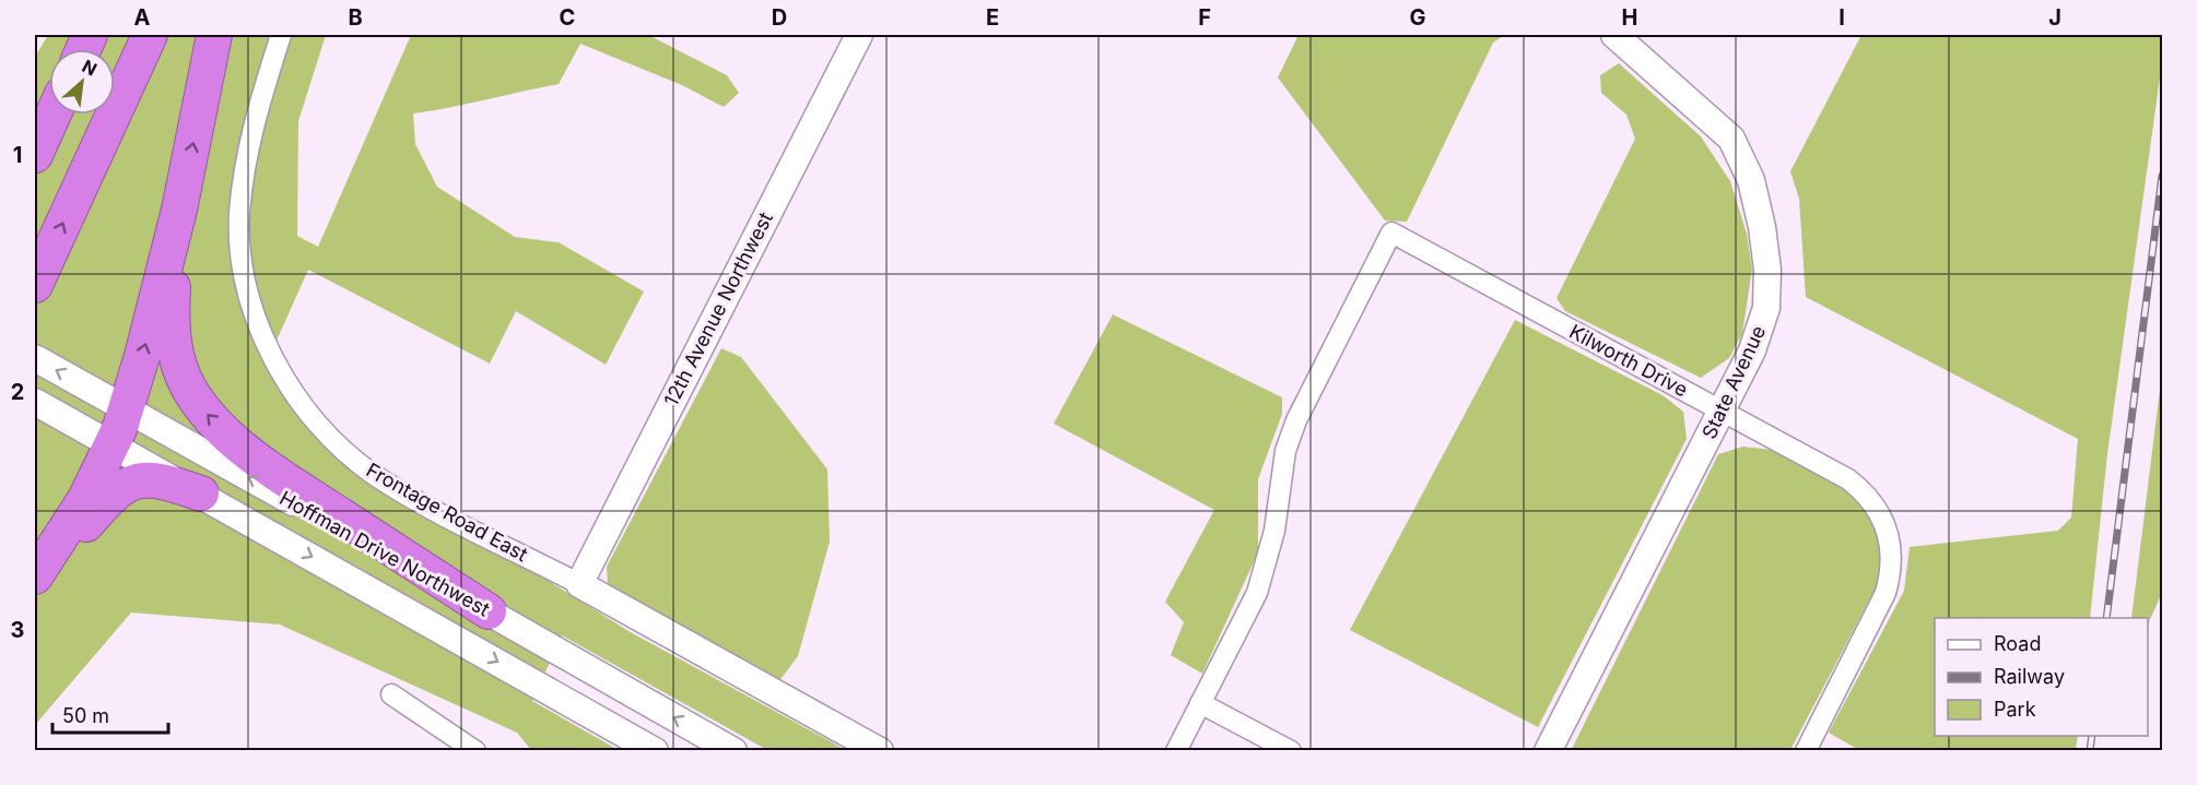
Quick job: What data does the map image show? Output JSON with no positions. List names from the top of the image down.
{
  "streets": {
    "street": [
      "12th Avenue Northwest",
      "Kilworth Drive",
      "State Avenue",
      "Frontage Road East",
      "Hoffman Drive Northwest"
    ]
  },
  "crossings": [
    ["12th Avenue Northwest", "Frontage Road East"],
    ["Kilworth Drive", "State Avenue"]
  ],
  "legend": ["Road", "Railway", "Park"],
  "scale_bar": "50 m",
  "north": "top right",
  "grid": {
    "columns": [
      "A",
      "B",
      "C",
      "D",
      "E",
      "F",
      "G",
      "H",
      "I",
      "J"
    ],
    "rows": ["1", "2", "3"]
  }
}
